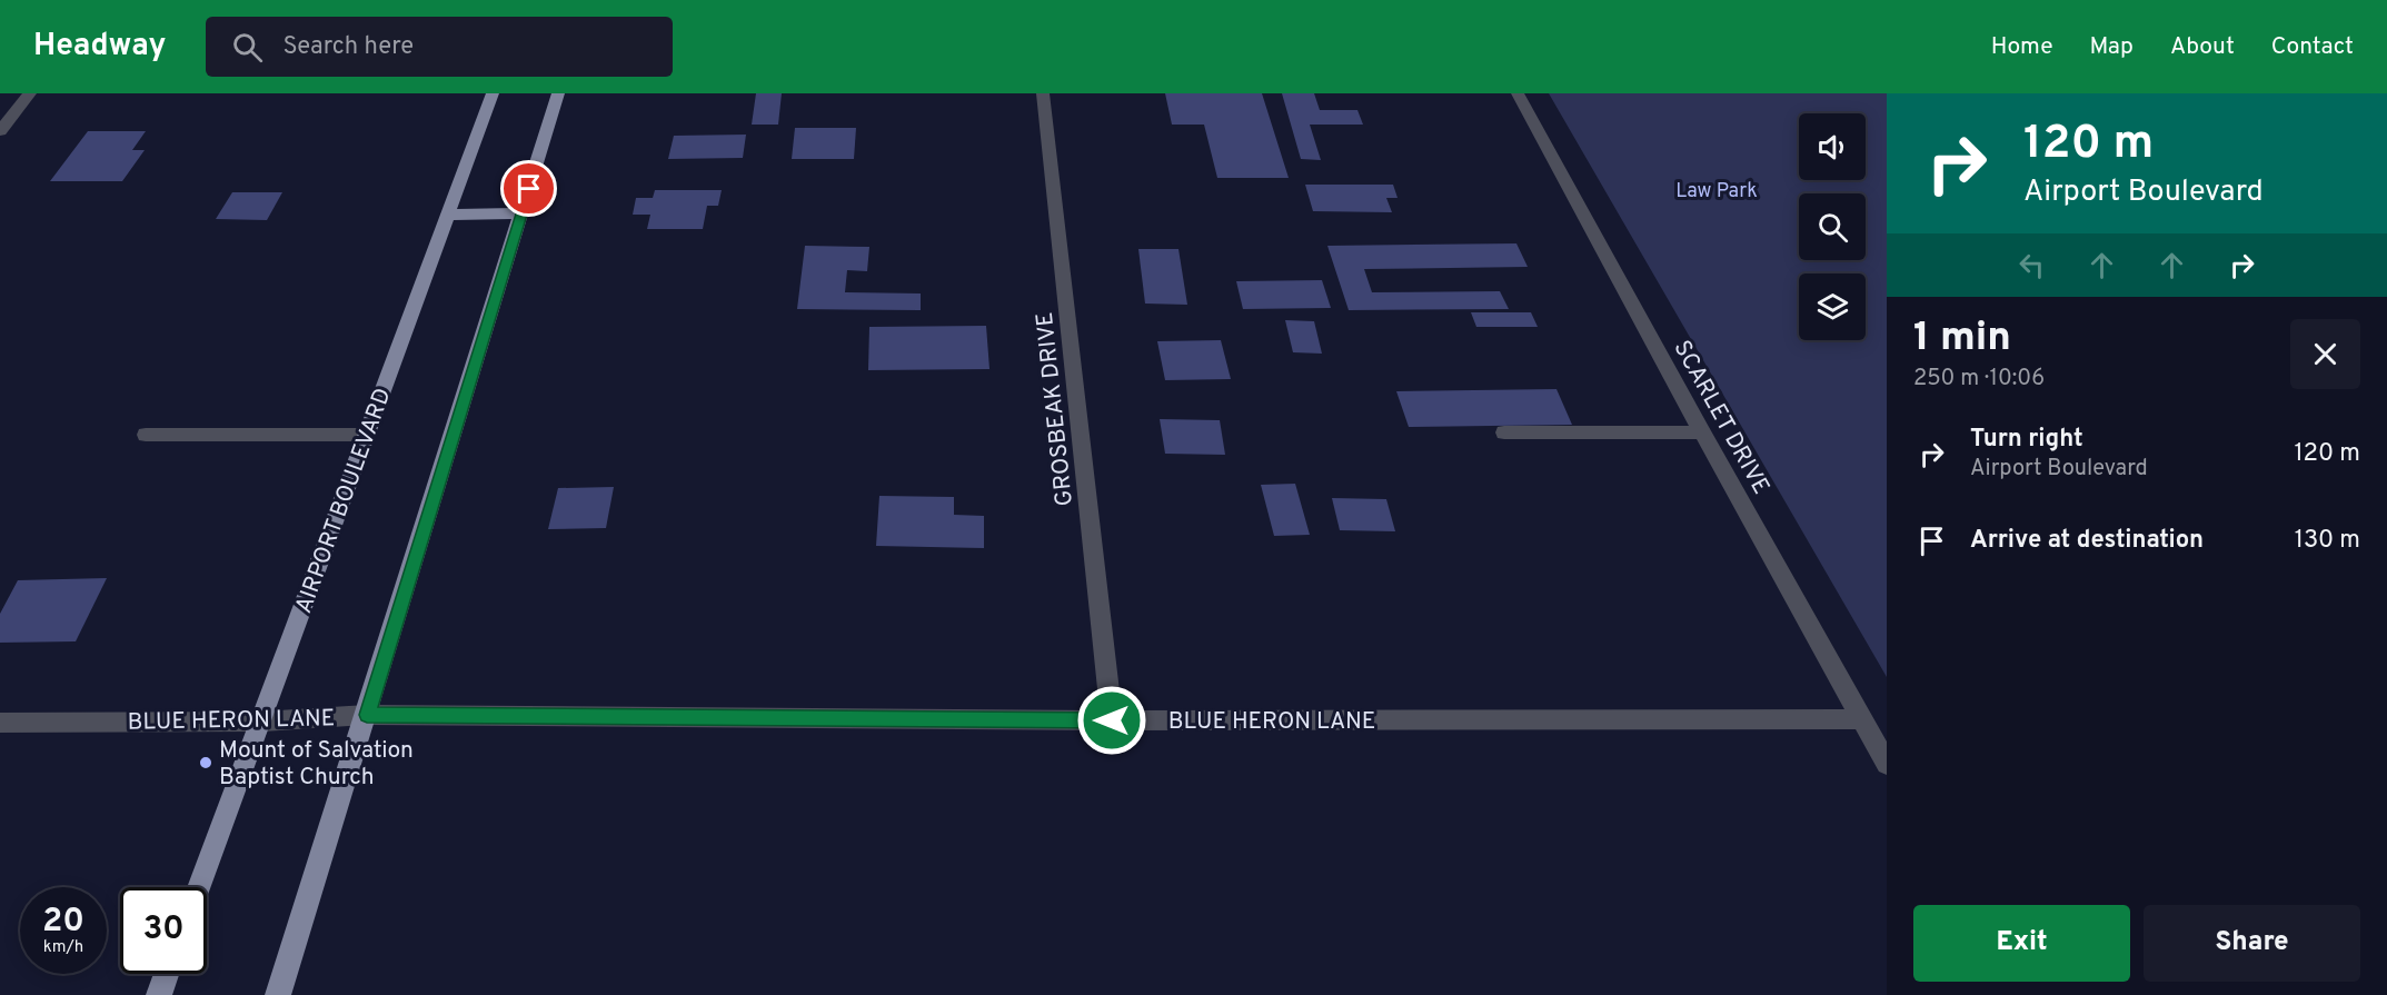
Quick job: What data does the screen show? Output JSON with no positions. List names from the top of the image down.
{
  "streets": {
    "main road": ["AIRPORT BOULEVARD"],
    "street": ["GROSBEAK DRIVE", "SCARLET DRIVE", "BLUE HERON LANE"]
  },
  "crossings": [
    ["GROSBEAK DRIVE", "BLUE HERON LANE"],
    ["SCARLET DRIVE", "BLUE HERON LANE"],
    ["AIRPORT BOULEVARD", "BLUE HERON LANE"]
  ],
  "parks": ["Law Park"],
  "places": ["Mount of Salvation Baptist Church"],
  "page": {
    "header": "Headway",
    "search": "Search here",
    "nav": [
      "Home",
      "Map",
      "About",
      "Contact"
    ],
    "turn": ["120 m", "Airport Boulevard"],
    "heading": ["1 min", "250 m · 10:06"],
    "list": [
      {
        "name": "Turn right",
        "note": "Airport Boulevard",
        "value": "120 m"
      },
      {
        "name": "Arrive at destination",
        "value": "130 m"
      }
    ],
    "speed": "20 km/h",
    "limit": "30",
    "buttons": ["Exit", "Share"]
  }
}
